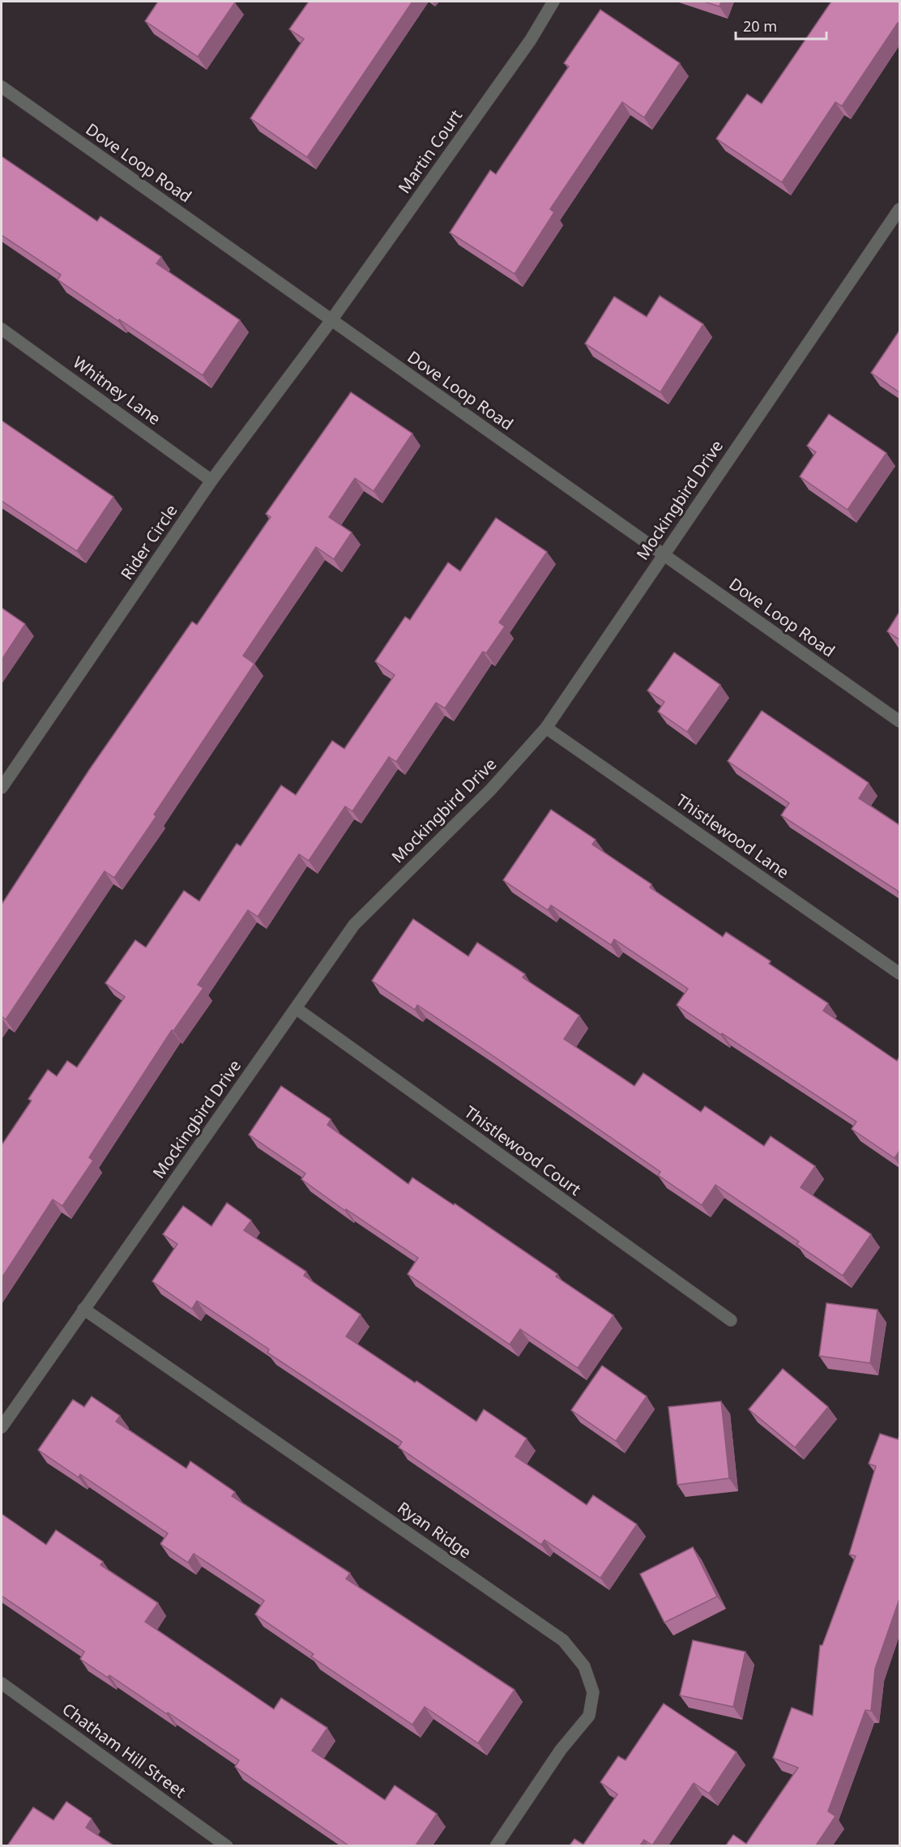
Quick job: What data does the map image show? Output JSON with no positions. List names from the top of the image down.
{
  "streets": {
    "street": [
      "Martin Court",
      "Dove Loop Road",
      "Whitney Lane",
      "Mockingbird Drive",
      "Rider Circle",
      "Thistlewood Lane",
      "Thistlewood Court",
      "Ryan Ridge",
      "Chatham Hill Street"
    ]
  },
  "crossings": [
    ["Martin Court", "Dove Loop Road"],
    ["Martin Court", "Rider Circle"],
    ["Dove Loop Road", "Mockingbird Drive"],
    ["Dove Loop Road", "Rider Circle"],
    ["Whitney Lane", "Rider Circle"],
    ["Mockingbird Drive", "Thistlewood Lane"],
    ["Mockingbird Drive", "Thistlewood Court"],
    ["Mockingbird Drive", "Ryan Ridge"]
  ],
  "scale_bar": "20 m"
}
